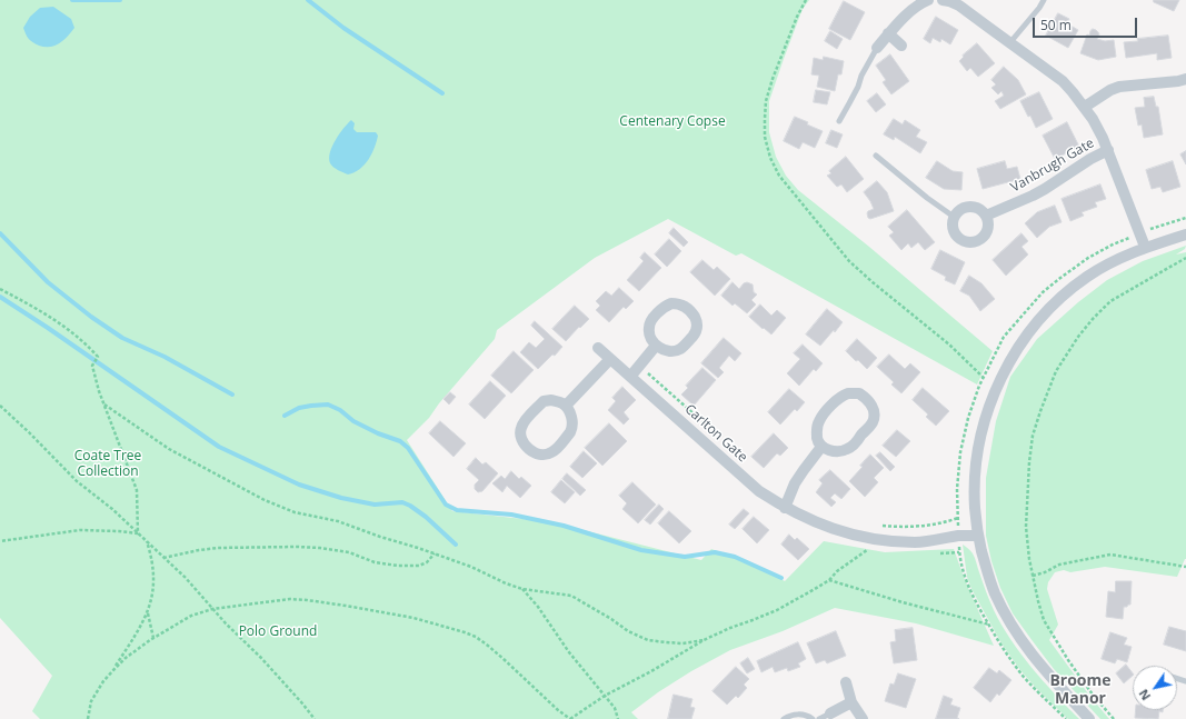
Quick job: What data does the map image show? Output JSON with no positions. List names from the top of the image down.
{
  "streets": {
    "street": ["Vanbrugh Gate", "Carlton Gate"]
  },
  "districts": ["Broome Manor"],
  "parks": ["Centenary Copse", "Coate Tree Collection", "Polo Ground"],
  "scale_bar": "50 m",
  "north": "bottom left"
}
